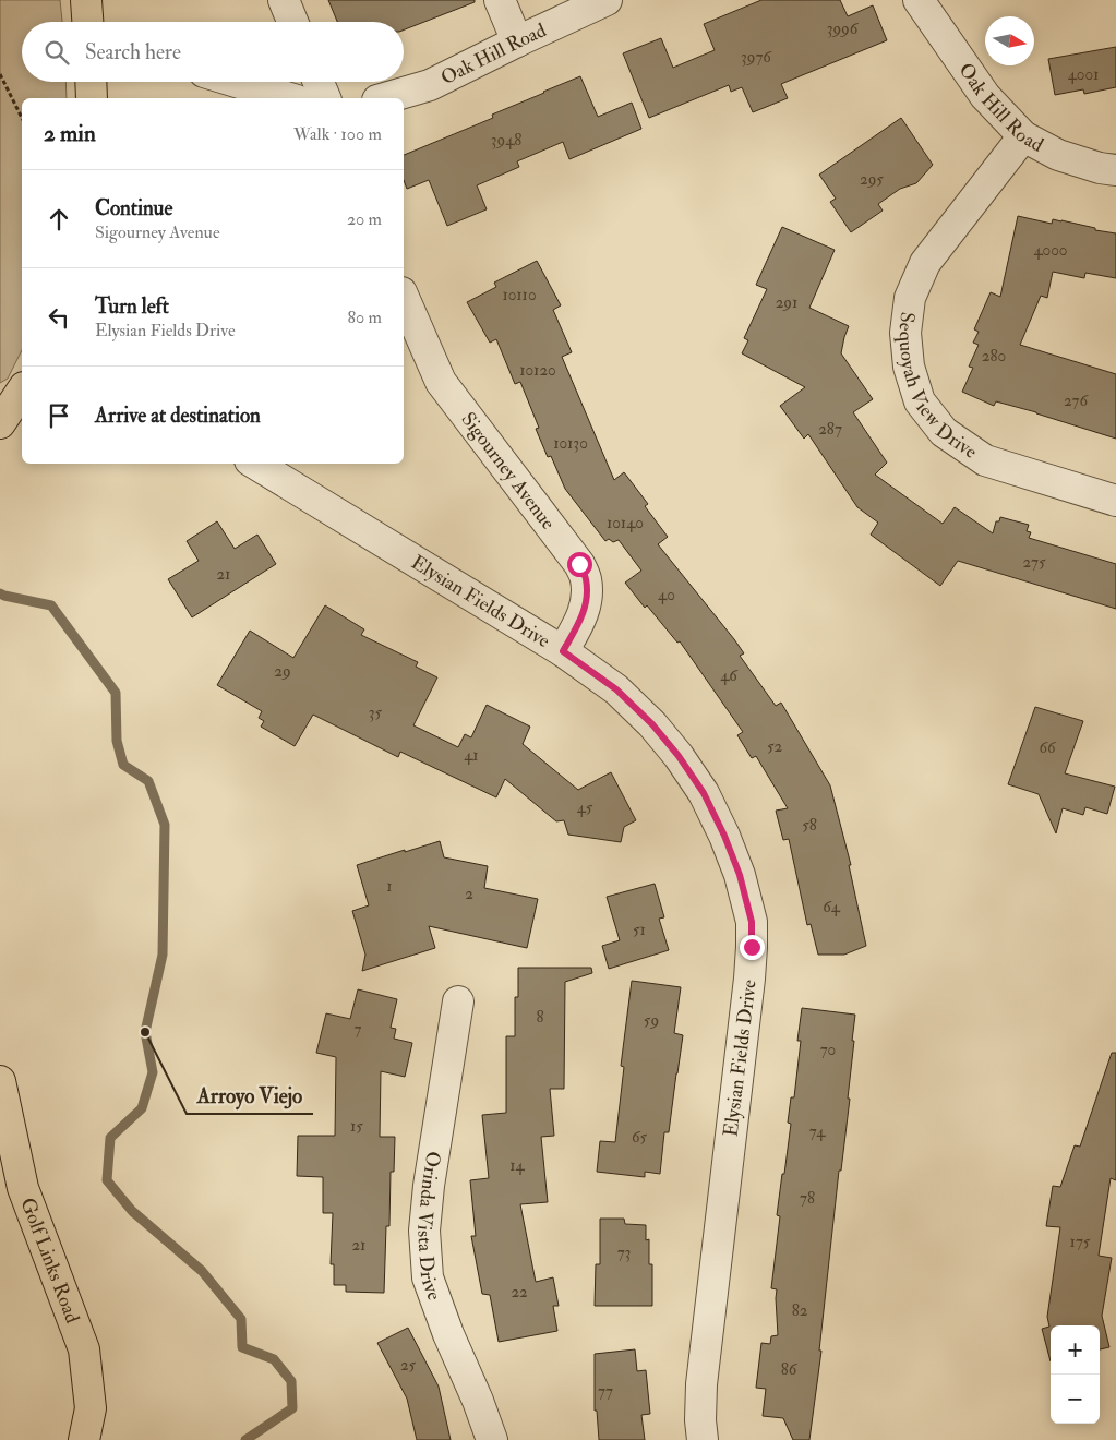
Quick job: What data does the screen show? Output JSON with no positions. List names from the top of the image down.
{
  "streets": {
    "main road": ["Golf Links Road"],
    "street": [
      "Oak Hill Road",
      "Sequoyah View Drive",
      "Sigourney Avenue",
      "Elysian Fields Drive",
      "Orinda Vista Drive"
    ]
  },
  "crossings": [
    ["Oak Hill Road", "Sequoyah View Drive"],
    ["Sigourney Avenue", "Elysian Fields Drive"]
  ],
  "places": ["Arroyo Viejo"],
  "house_numbers": [
    "3996",
    "3976",
    "4001",
    "3948",
    "295",
    "4000",
    "10110",
    "291",
    "280",
    "10120",
    "276",
    "287",
    "10130",
    "10140",
    "275",
    "21",
    "40",
    "29",
    "46",
    "35",
    "52",
    "66",
    "41",
    "45",
    "58",
    "1",
    "2",
    "64",
    "51",
    "8",
    "59",
    "7",
    "70",
    "15",
    "74",
    "65",
    "14",
    "78",
    "175",
    "21",
    "73",
    "22",
    "82",
    "25",
    "86",
    "77"
  ],
  "north": "right",
  "page": {
    "search": "Search here",
    "heading": ["2 min", "Walk · 100 m"],
    "list": [
      ["Continue", "Sigourney Avenue", "20 m"],
      ["Turn left", "Elysian Fields Drive", "80 m"],
      "Arrive at destination"
    ],
    "map_buttons": ["+", "−"]
  }
}
